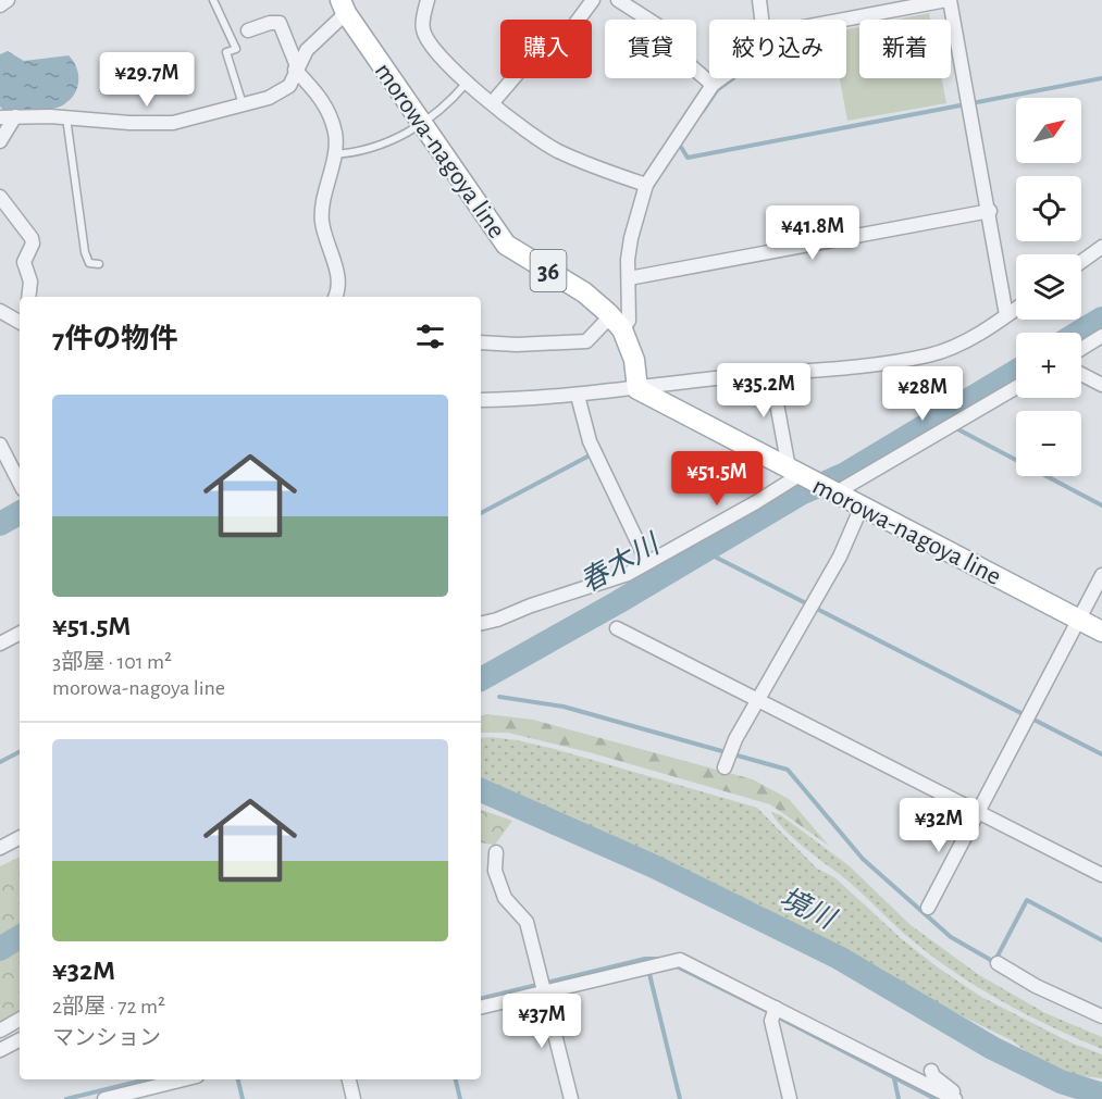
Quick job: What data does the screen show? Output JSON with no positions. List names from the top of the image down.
{
  "streets": {
    "main road": ["morowa-nagoya line", "36"]
  },
  "water": ["春木川", "境川"],
  "north": "top right",
  "page": {
    "chip": [
      "購入",
      "賃貸",
      "絞り込み",
      "新着"
    ],
    "price": [
      "¥29.7M",
      "¥41.8M",
      "¥35.2M",
      "¥28M",
      "¥51.5M",
      "¥32M",
      "¥37M"
    ],
    "map_buttons": ["+", "−"],
    "heading": "7件の物件",
    "list": [
      {
        "name": "¥51.5M",
        "note": "3部屋 · 101 m² · morowa-nagoya line"
      },
      {
        "name": "¥32M",
        "note": "2部屋 · 72 m² · マンション"
      }
    ]
  }
}
